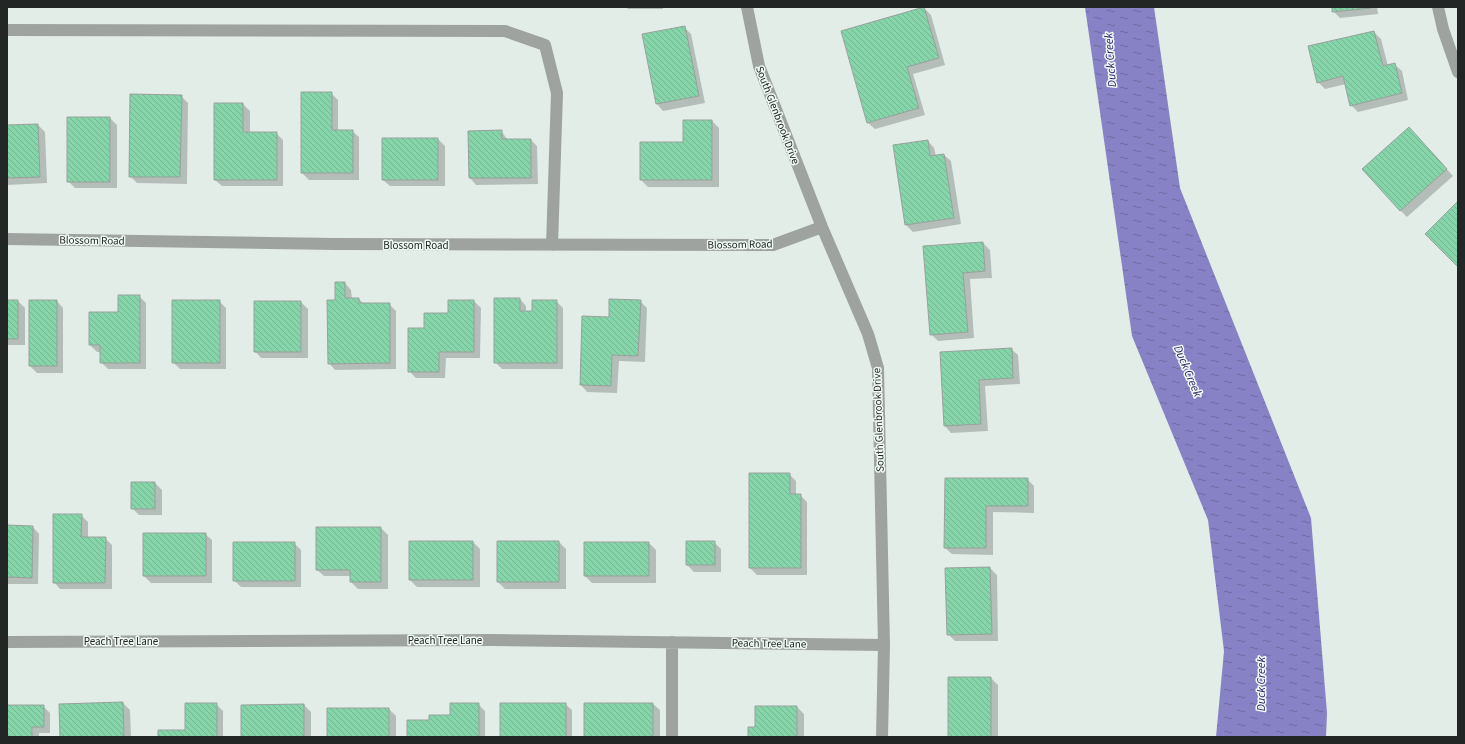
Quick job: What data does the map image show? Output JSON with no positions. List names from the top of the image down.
{
  "streets": {
    "street": ["South Glenbrook Drive", "Blossom Road", "Peach Tree Lane"]
  },
  "crossings": [
    ["South Glenbrook Drive", "Blossom Road"],
    ["South Glenbrook Drive", "Peach Tree Lane"]
  ],
  "water": ["Duck Creek"]
}
